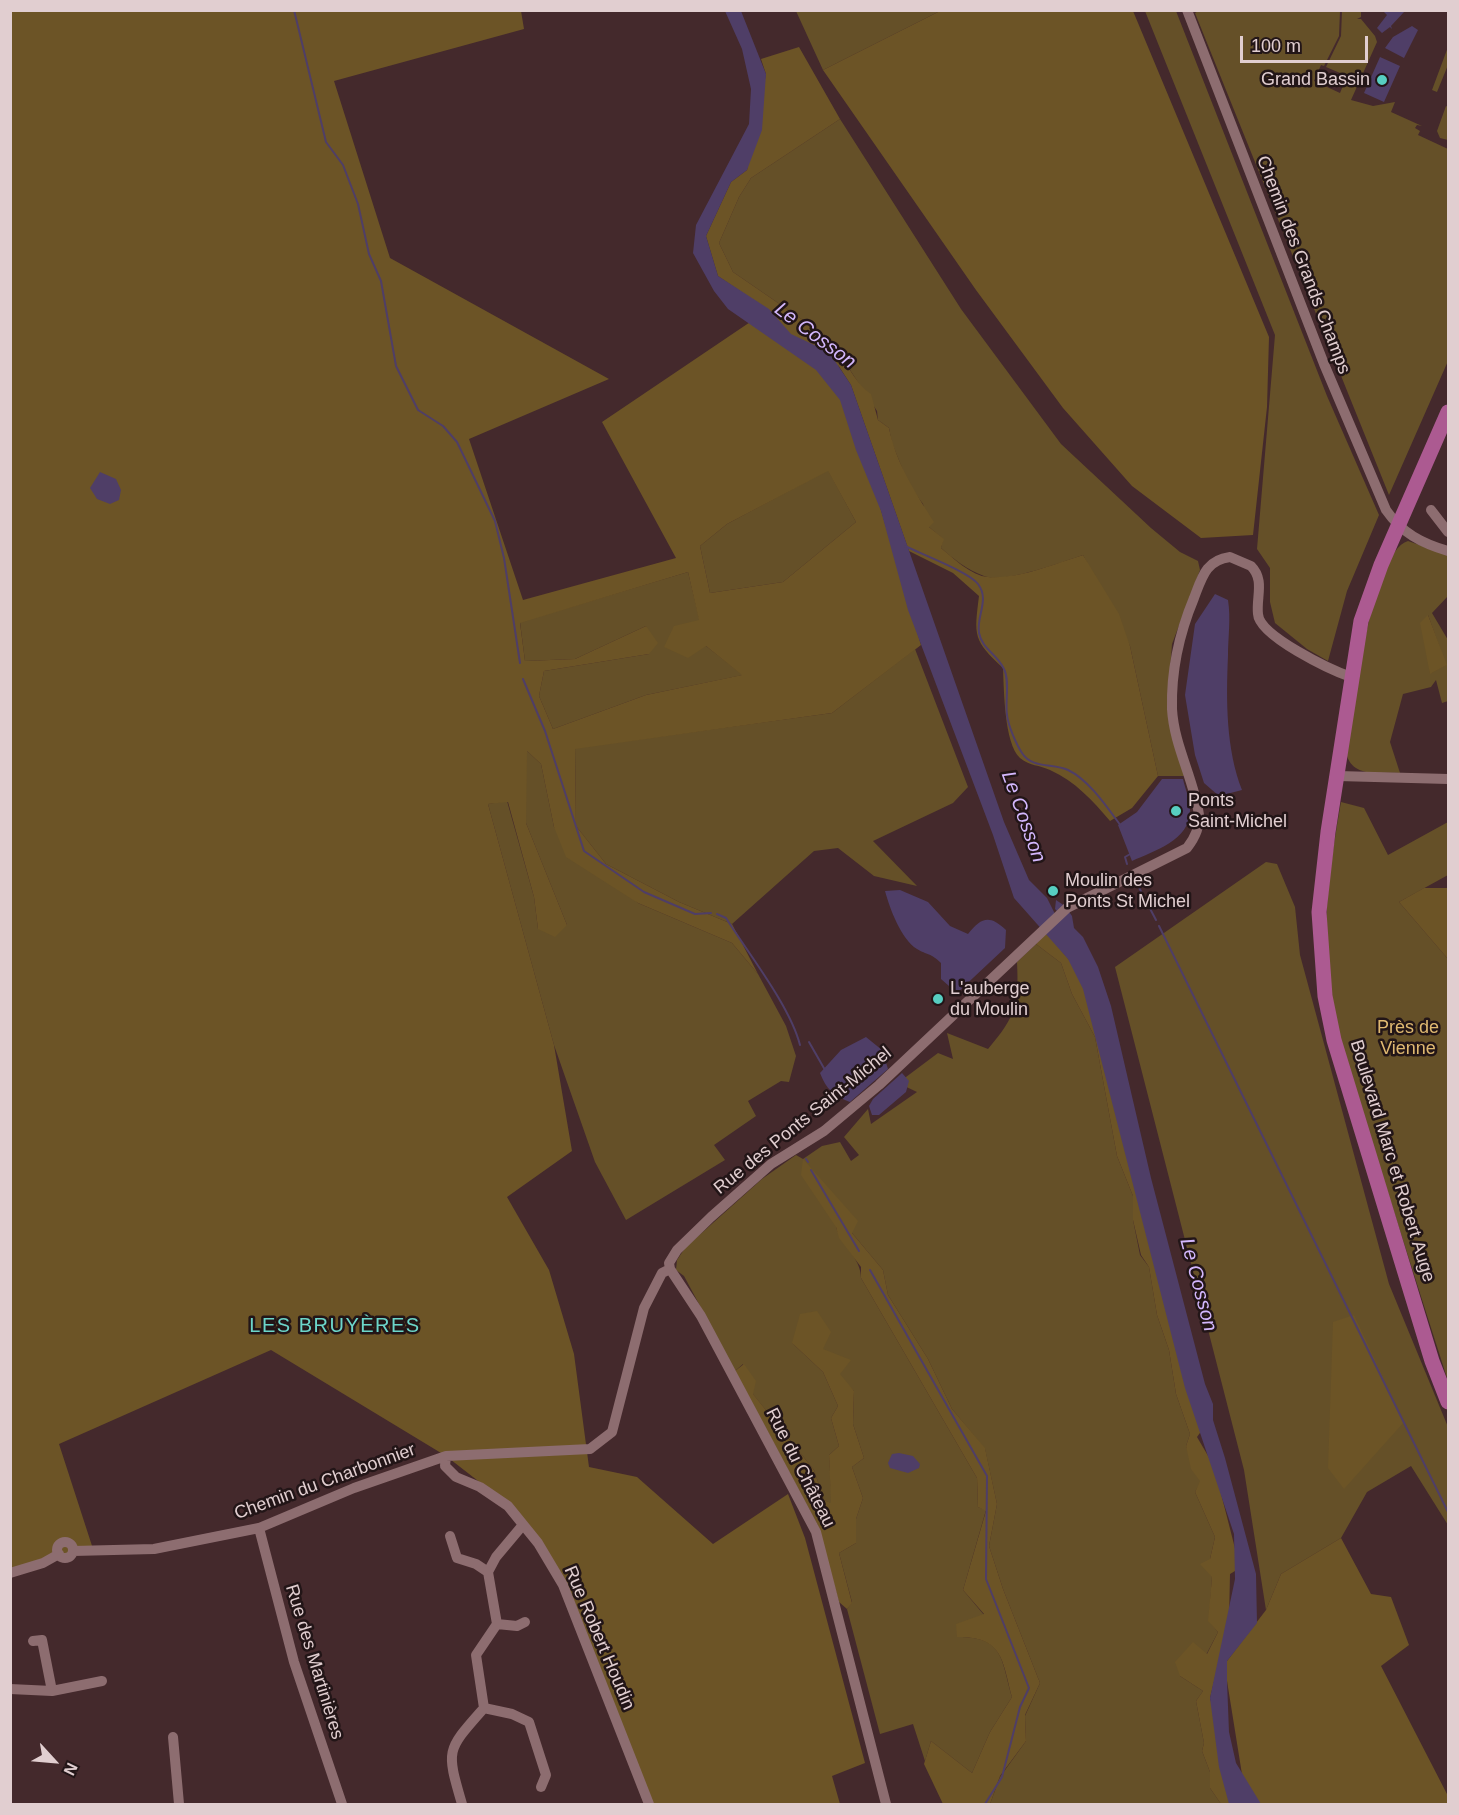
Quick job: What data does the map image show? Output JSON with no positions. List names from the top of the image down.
{
  "streets": {
    "main road": ["Boulevard Marc et Robert Auge"],
    "street": [
      "Chemin des Grands Champs",
      "Rue des Ponts Saint-Michel",
      "Rue du Château",
      "Chemin du Charbonnier",
      "Rue Robert Houdin",
      "Rue des Martinières"
    ]
  },
  "crossings": [
    ["Chemin des Grands Champs", "Boulevard Marc et Robert Auge"],
    ["Rue des Ponts Saint-Michel", "Boulevard Marc et Robert Auge"],
    ["Rue des Ponts Saint-Michel", "Rue du Château"],
    ["Rue des Ponts Saint-Michel", "Chemin du Charbonnier"],
    ["Rue des Ponts Saint-Michel", "Rue Robert Houdin"],
    ["Chemin du Charbonnier", "Rue Robert Houdin"],
    ["Chemin du Charbonnier", "Rue des Martinières"]
  ],
  "districts": ["LES BRUYÈRES"],
  "water": ["Le Cosson"],
  "parks": ["Près de Vienne"],
  "places": [
    "Grand Bassin",
    "Ponts Saint-Michel",
    "Moulin des Ponts St Michel",
    "L'auberge du Moulin"
  ],
  "scale_bar": "100 m",
  "north": "bottom right"
}
